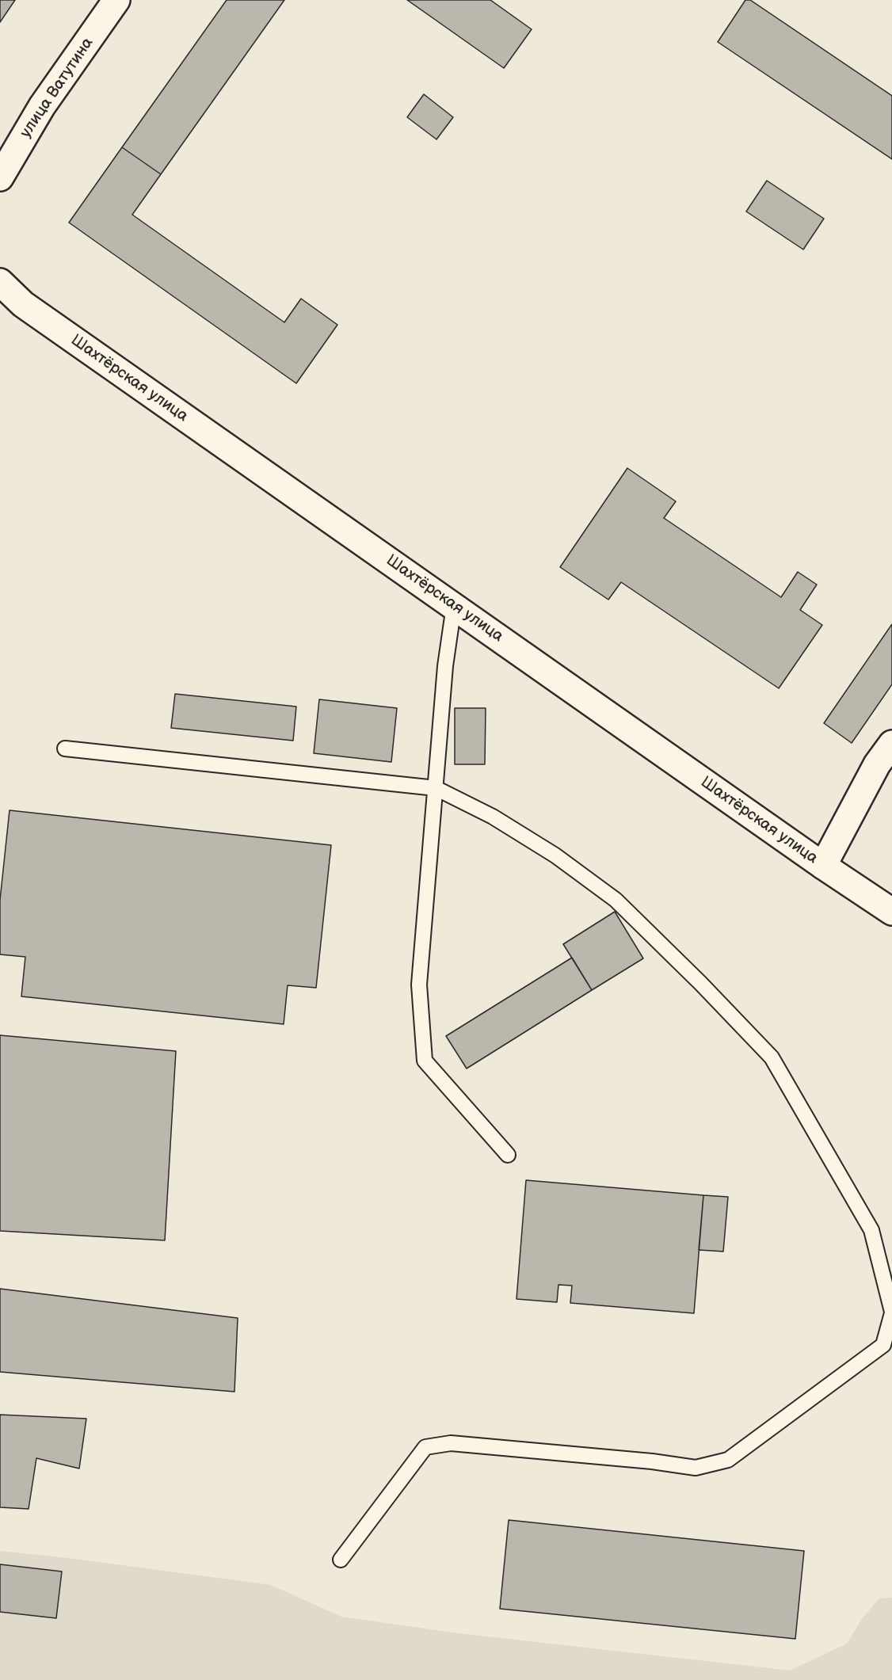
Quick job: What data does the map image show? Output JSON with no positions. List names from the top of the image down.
{
  "streets": {
    "main road": ["улица Ватутина", "Шахтёрская улица"]
  }
}
